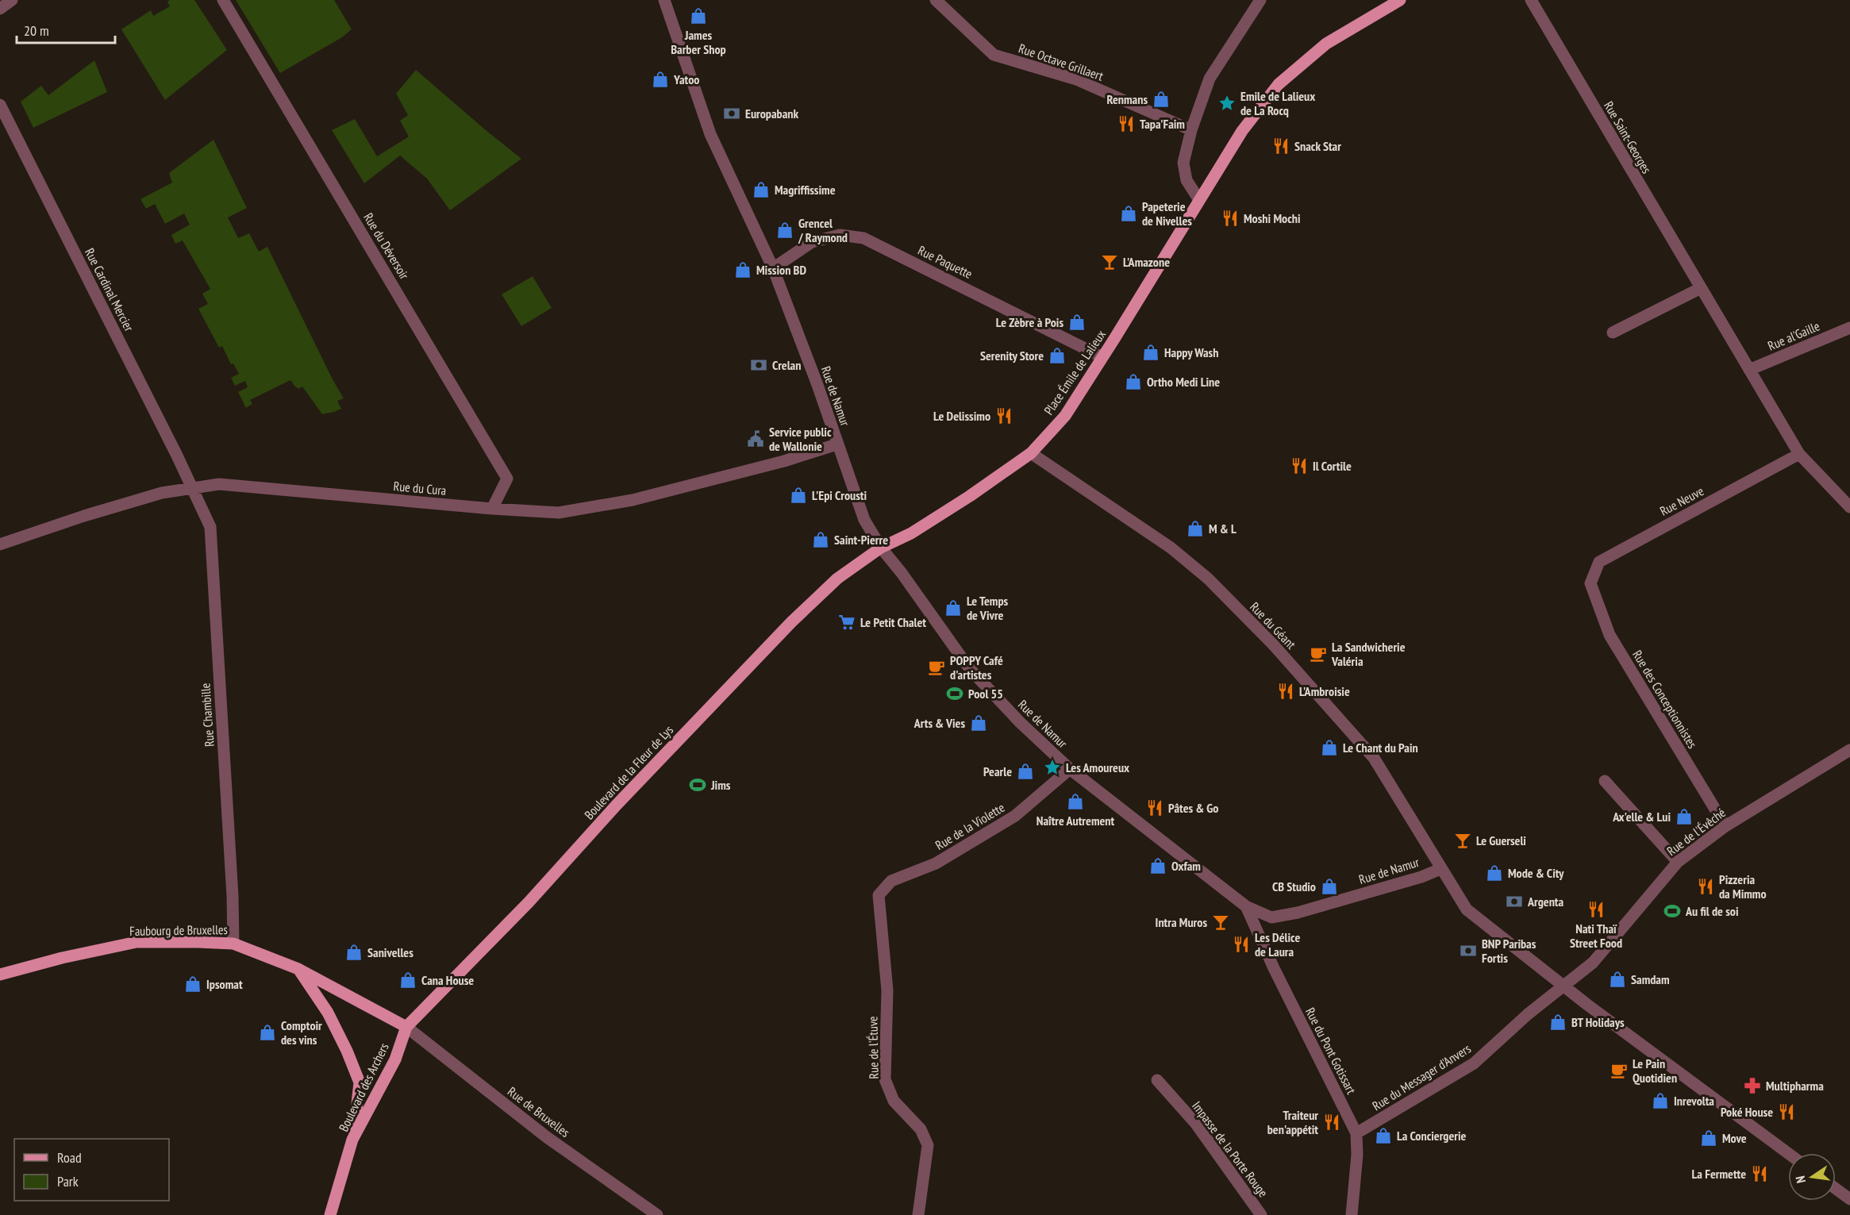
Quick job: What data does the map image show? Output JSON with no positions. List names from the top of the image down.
{
  "streets": {
    "main road": [
      "Place Émile de Lalieux",
      "Boulevard de la Fleur de Lys",
      "Faubourg de Bruxelles",
      "Boulevard des Archers"
    ],
    "street": [
      "Rue Octave Grillaert",
      "Rue Saint-Georges",
      "Rue du Déversoir",
      "Rue Paquette",
      "Rue Cardinal Mercier",
      "Rue al'Gaille",
      "Rue de Namur",
      "Rue du Cura",
      "Rue Neuve",
      "Rue du Géant",
      "Rue des Conceptionnistes",
      "Rue Chambille",
      "Rue de la Violette",
      "Rue de l'Évêché",
      "Rue de l'Étuve",
      "Rue du Pont Gotissart",
      "Rue du Messager d'Anvers",
      "Rue de Bruxelles",
      "Impasse de la Porte Rouge"
    ]
  },
  "crossings": [
    ["Rue Saint-Georges", "Rue al'Gaille"],
    ["Rue Saint-Georges", "Rue Neuve"],
    ["Rue du Déversoir", "Rue du Cura"],
    ["Rue Paquette", "Place Émile de Lalieux"],
    ["Rue Paquette", "Rue de Namur"],
    ["Rue Cardinal Mercier", "Rue du Cura"],
    ["Rue Cardinal Mercier", "Rue Chambille"],
    ["Place Émile de Lalieux", "Rue de Namur"],
    ["Place Émile de Lalieux", "Rue du Géant"],
    ["Place Émile de Lalieux", "Boulevard de la Fleur de Lys"],
    ["Rue de Namur", "Rue du Cura"],
    ["Rue de Namur", "Rue du Géant"],
    ["Rue de Namur", "Boulevard de la Fleur de Lys"],
    ["Rue de Namur", "Rue de la Violette"],
    ["Rue de Namur", "Rue de l'Évêché"],
    ["Rue de Namur", "Rue du Pont Gotissart"],
    ["Rue de Namur", "Rue du Messager d'Anvers"],
    ["Rue du Cura", "Rue Chambille"],
    ["Rue Neuve", "Rue des Conceptionnistes"],
    ["Rue des Conceptionnistes", "Rue de l'Évêché"],
    ["Rue Chambille", "Faubourg de Bruxelles"],
    ["Boulevard de la Fleur de Lys", "Faubourg de Bruxelles"],
    ["Boulevard de la Fleur de Lys", "Boulevard des Archers"],
    ["Boulevard de la Fleur de Lys", "Rue de Bruxelles"],
    ["Rue de la Violette", "Rue de l'Étuve"],
    ["Rue de l'Évêché", "Rue du Messager d'Anvers"],
    ["Faubourg de Bruxelles", "Boulevard des Archers"],
    ["Faubourg de Bruxelles", "Rue de Bruxelles"],
    ["Rue du Pont Gotissart", "Rue du Messager d'Anvers"],
    ["Boulevard des Archers", "Rue de Bruxelles"]
  ],
  "places": {
    "shop": [
      "James Barber Shop",
      "Yatoo",
      "Renmans",
      "Magriffissime",
      "Papeterie de Nivelles",
      "Grencel / Raymond",
      "Mission BD",
      "Le Zèbre à Pois",
      "Happy Wash",
      "Serenity Store",
      "Ortho Medi Line",
      "L'Epi Crousti",
      "M & L",
      "Saint-Pierre",
      "Le Temps de Vivre",
      "Arts & Vies",
      "Le Chant du Pain",
      "Pearle",
      "Naître Autrement",
      "Ax'elle & Lui",
      "Oxfam",
      "Mode & City",
      "CB Studio",
      "Sanivelles",
      "Samdam",
      "Cana House",
      "Ipsomat",
      "BT Holidays",
      "Comptoir des vins",
      "Inrevolta",
      "La Conciergerie",
      "Move"
    ],
    "place": ["Emile de Lalieux de La Rocq", "Les Amoureux"],
    "bank": [
      "Europabank",
      "Crelan",
      "Argenta",
      "BNP Paribas Fortis"
    ],
    "restaurant": [
      "Tapa'Faim",
      "Snack Star",
      "Moshi Mochi",
      "Le Delissimo",
      "Il Cortile",
      "L'Ambroisie",
      "Pâtes & Go",
      "Pizzeria da Mimmo",
      "Nati Thaï Street Food",
      "Les Délice de Laura",
      "Poké House",
      "Traiteur ben'appétit",
      "La Fermette"
    ],
    "bar": ["L'Amazone", "Le Guerseli", "Intra Muros"],
    "public building": ["Service public de Wallonie"],
    "supermarket": ["Le Petit Chalet"],
    "cafe": ["La Sandwicherie Valéria", "POPPY Café d'artistes", "Le Pain Quotidien"],
    "sports": ["Pool 55", "Jims", "Au fil de soi"],
    "pharmacy": ["Multipharma"]
  },
  "legend": ["Road", "Park"],
  "scale_bar": "20 m",
  "north": "left"
}
